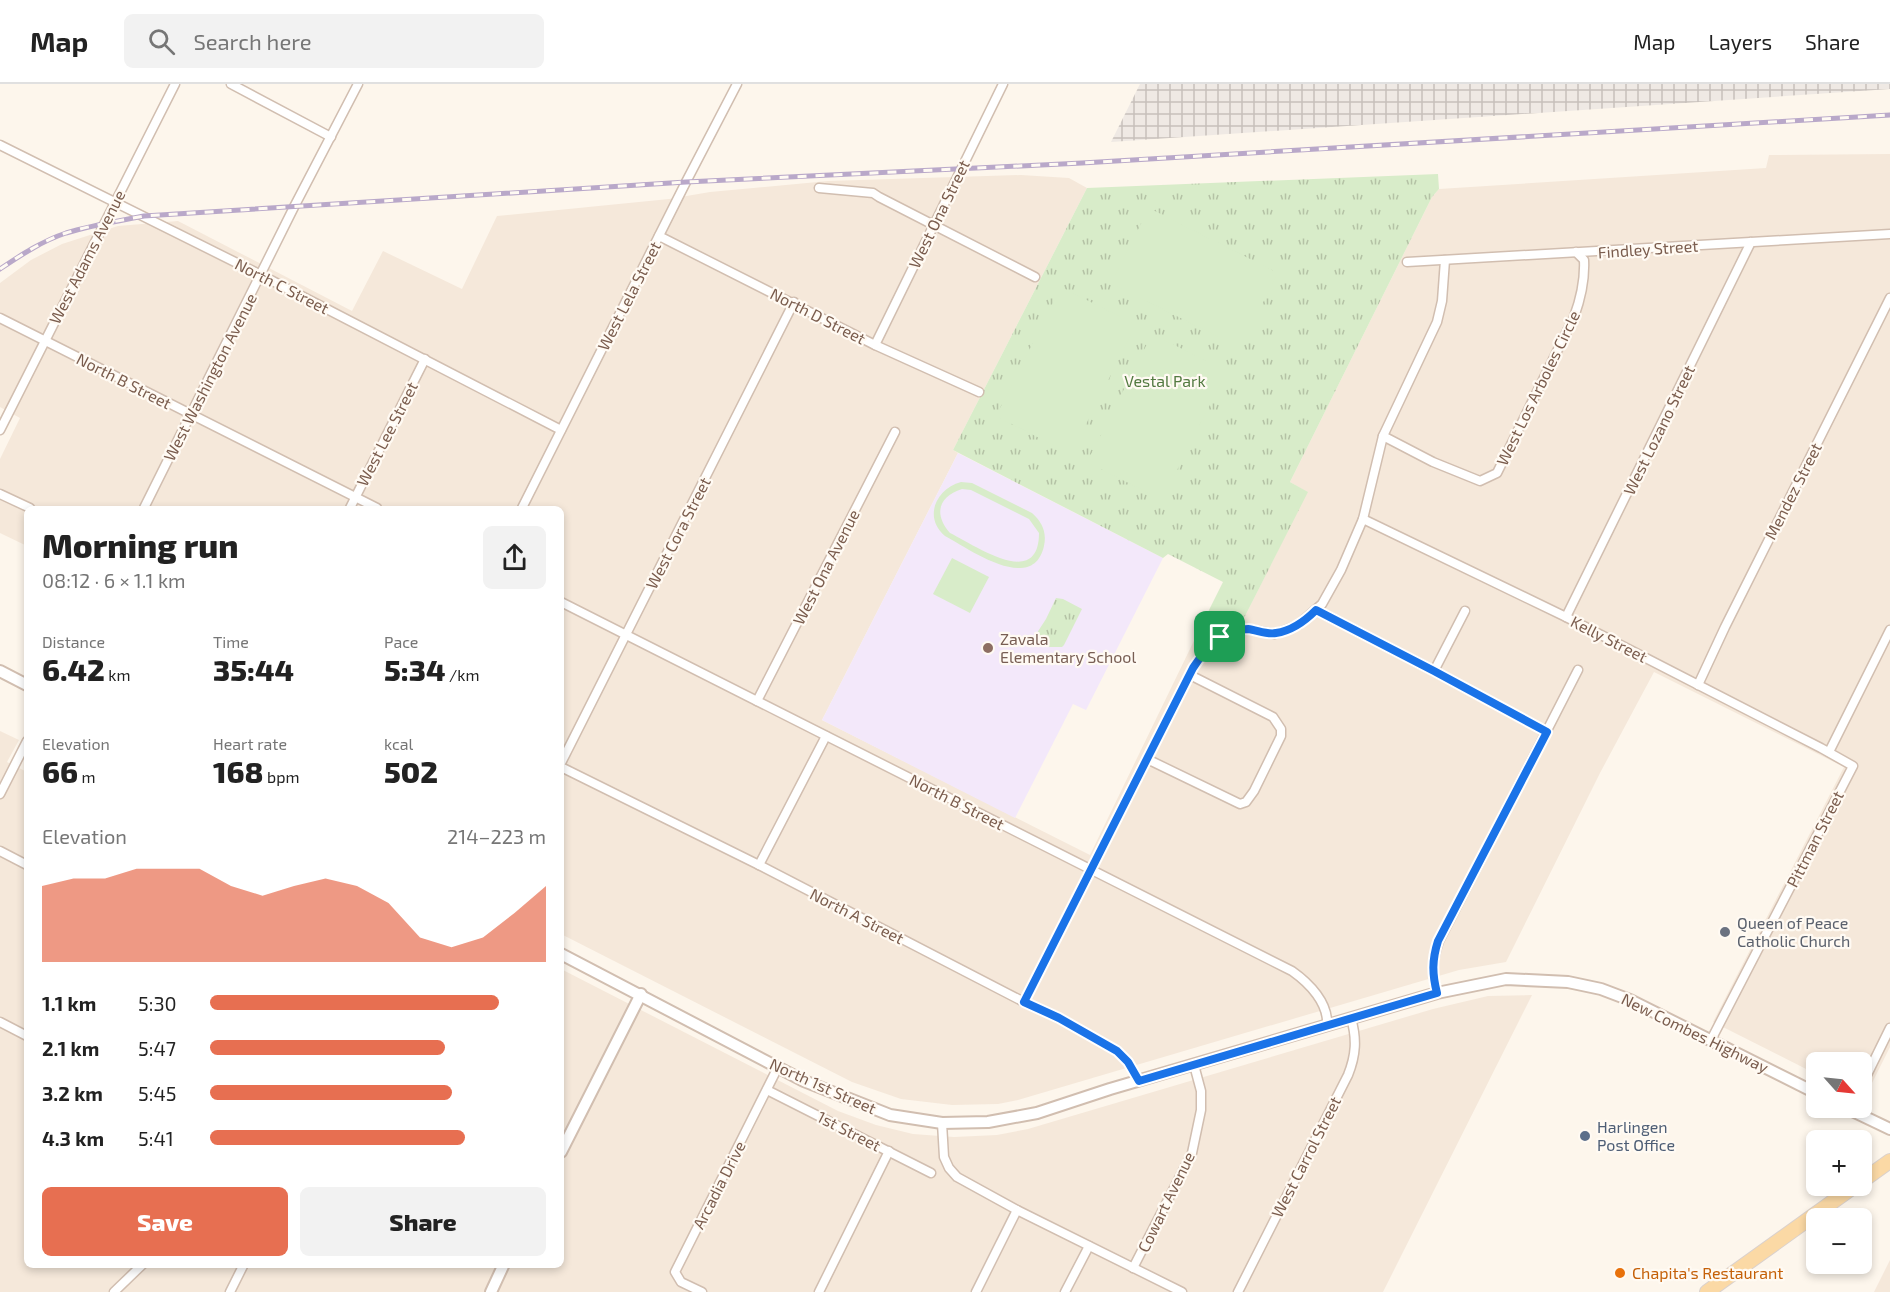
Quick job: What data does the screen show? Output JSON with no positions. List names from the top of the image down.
{
  "streets": {
    "street": [
      "West Ona Street",
      "Findley Street",
      "West Adams Avenue",
      "North C Street",
      "West Lela Street",
      "North D Street",
      "West Washington Avenue",
      "North B Street",
      "West Los Arboles Circle",
      "West Lozano Street",
      "West Lee Street",
      "Mendez Street",
      "West Cora Street",
      "West Ona Avenue",
      "Kelly Street",
      "Pittman Street",
      "North A Street",
      "New Combes Highway",
      "North 1st Street",
      "1st Street",
      "West Carrol Street",
      "Arcadia Drive",
      "Cowart Avenue"
    ]
  },
  "crossings": [
    ["West Ona Street", "North D Street"],
    ["Findley Street", "West Los Arboles Circle"],
    ["Findley Street", "West Lozano Street"],
    ["West Adams Avenue", "North C Street"],
    ["West Adams Avenue", "North B Street"],
    ["North C Street", "West Lela Street"],
    ["North C Street", "West Washington Avenue"],
    ["North C Street", "West Lee Street"],
    ["West Lela Street", "North D Street"],
    ["North D Street", "West Cora Street"],
    ["West Washington Avenue", "North B Street"],
    ["North B Street", "West Lee Street"],
    ["North B Street", "West Cora Street"],
    ["North B Street", "West Ona Avenue"],
    ["North B Street", "New Combes Highway"],
    ["West Lozano Street", "Kelly Street"],
    ["Mendez Street", "Kelly Street"],
    ["Kelly Street", "Pittman Street"],
    ["Pittman Street", "New Combes Highway"],
    ["North A Street", "New Combes Highway"],
    ["New Combes Highway", "North 1st Street"],
    ["New Combes Highway", "West Carrol Street"],
    ["New Combes Highway", "Cowart Avenue"],
    ["North 1st Street", "Arcadia Drive"],
    ["1st Street", "Arcadia Drive"]
  ],
  "parks": ["Vestal Park"],
  "places": [
    "Zavala Elementary School",
    "Queen of Peace Catholic Church",
    "Harlingen Post Office",
    "Chapita's Restaurant"
  ],
  "north": "bottom right",
  "page": {
    "header": "Map",
    "search": "Search here",
    "nav": ["Map", "Layers", "Share"],
    "heading": ["Morning run", "08:12 · 6 × 1.1 km"],
    "stats": [
      ["Distance", "6.42 km"],
      ["Time", "35:44"],
      ["Pace", "5:34 /km"],
      ["Elevation", "66 m"],
      ["Heart rate", "168 bpm"],
      ["kcal", "502"]
    ],
    "chart": ["Elevation", "214–223 m"],
    "list": [
      {
        "name": "1.1 km",
        "note": "5:30"
      },
      {
        "name": "2.1 km",
        "note": "5:47"
      },
      {
        "name": "3.2 km",
        "note": "5:45"
      },
      {
        "name": "4.3 km",
        "note": "5:41"
      }
    ],
    "map_buttons": ["+", "−"],
    "buttons": ["Save", "Share"]
  }
}
